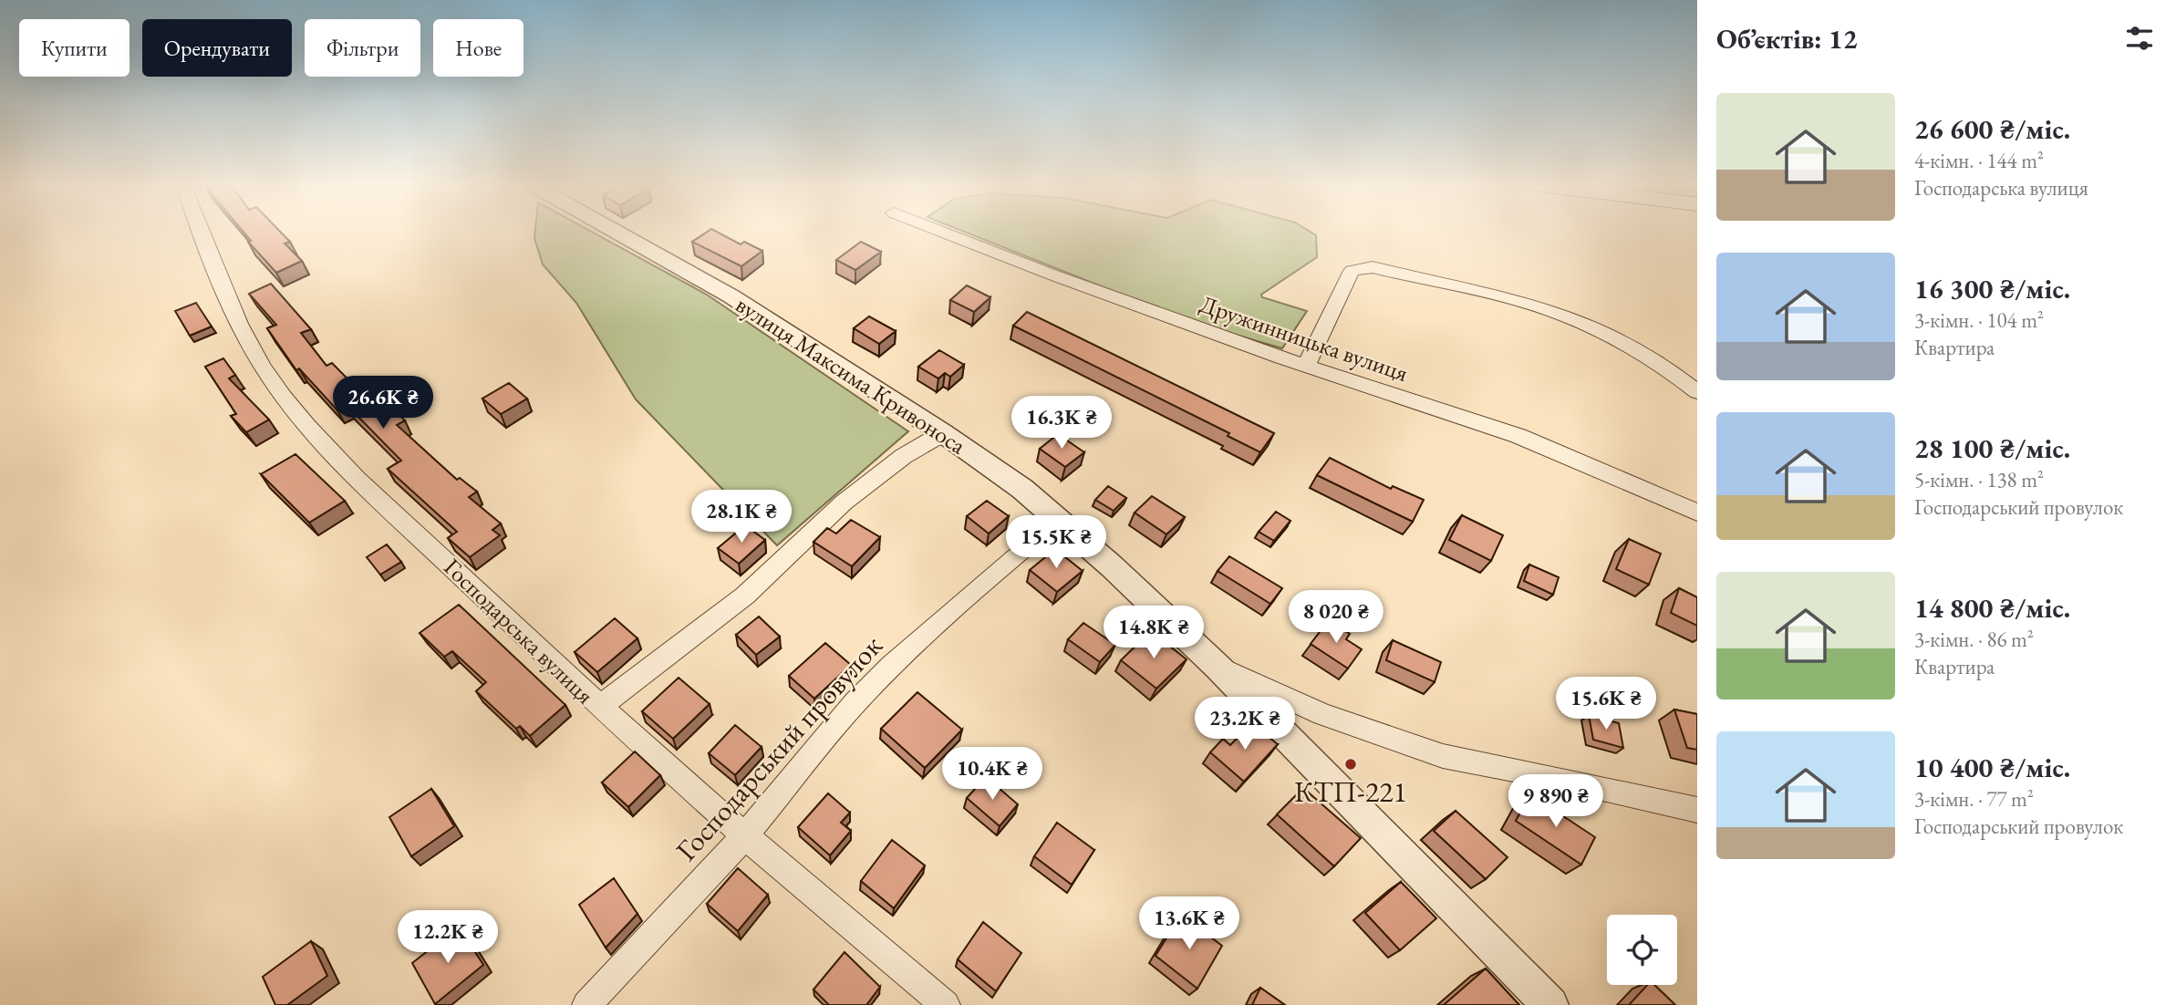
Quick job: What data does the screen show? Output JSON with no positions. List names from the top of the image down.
{
  "streets": {
    "street": [
      "Дружинницька вулиця",
      "вулиця Максима Кривоноса",
      "Господарська вулиця",
      "Господарський провулок"
    ]
  },
  "crossings": [
    ["вулиця Максима Кривоноса", "Господарський провулок"],
    ["Господарська вулиця", "Господарський провулок"]
  ],
  "places": ["КТП-221"],
  "page": {
    "heading": "Об’єктів: 12",
    "chip": [
      "Купити",
      "Орендувати",
      "Фільтри",
      "Нове"
    ],
    "list": [
      {
        "name": "26 600 ₴/міс.",
        "note": "4-кімн. · 144 m² · Господарська вулиця"
      },
      {
        "name": "16 300 ₴/міс.",
        "note": "3-кімн. · 104 m² · Квартира"
      },
      {
        "name": "28 100 ₴/міс.",
        "note": "5-кімн. · 138 m² · Господарський провулок"
      },
      {
        "name": "14 800 ₴/міс.",
        "note": "3-кімн. · 86 m² · Квартира"
      },
      {
        "name": "10 400 ₴/міс.",
        "note": "3-кімн. · 77 m² · Господарський провулок"
      }
    ],
    "price": [
      "26.6K ₴",
      "16.3K ₴",
      "28.1K ₴",
      "15.5K ₴",
      "8 020 ₴",
      "14.8K ₴",
      "15.6K ₴",
      "23.2K ₴",
      "10.4K ₴",
      "9 890 ₴",
      "13.6K ₴",
      "12.2K ₴"
    ]
  }
}
